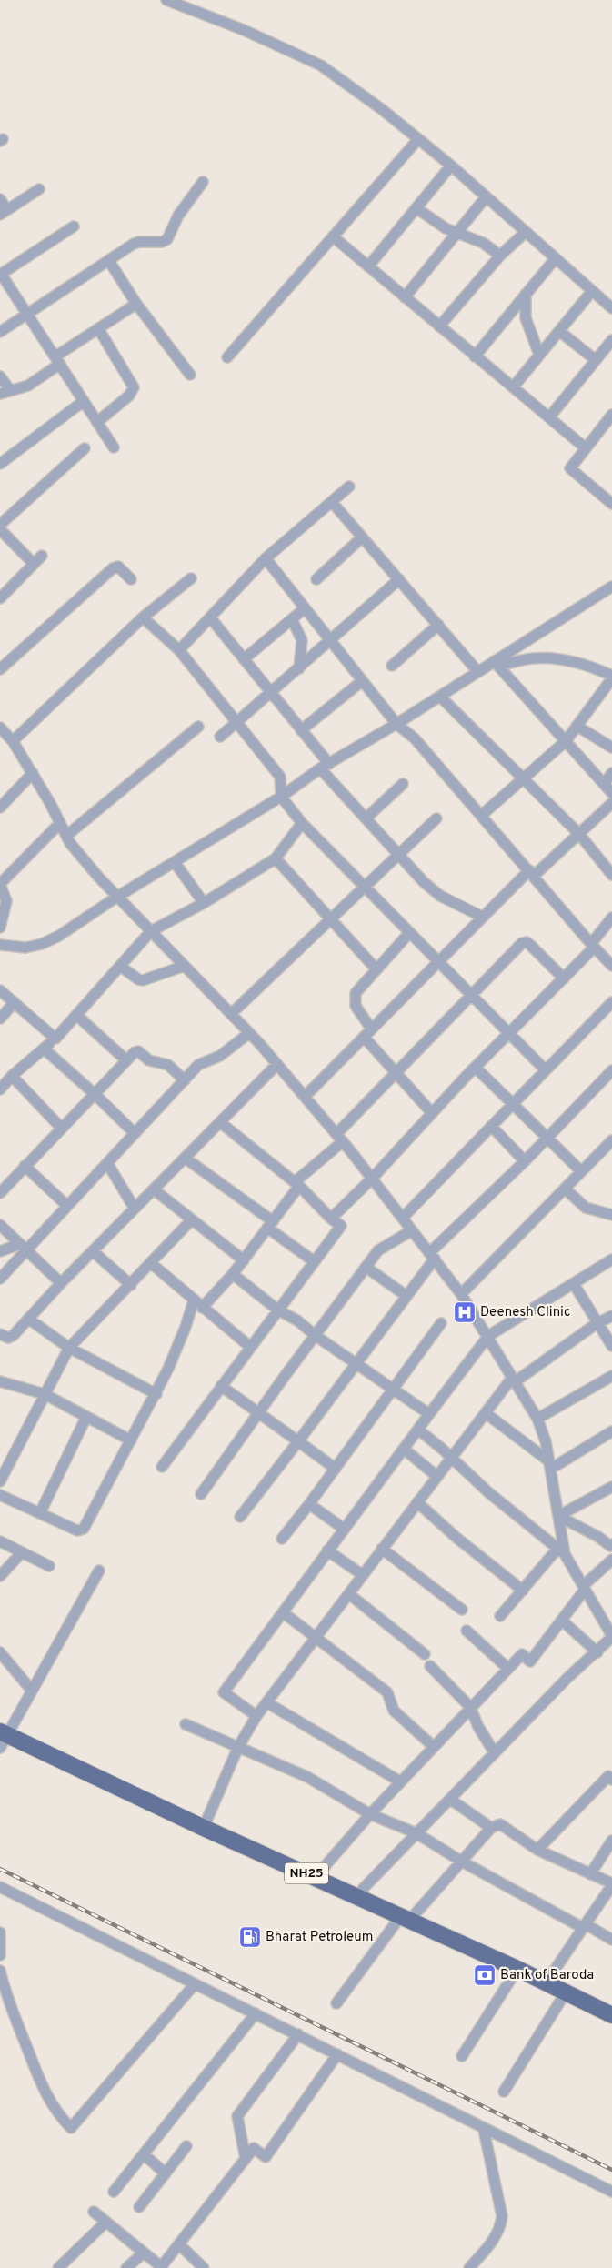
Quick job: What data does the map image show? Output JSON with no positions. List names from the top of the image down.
{
  "streets": {
    "main road": ["NH25"]
  },
  "places": {
    "hospital": ["Deenesh Clinic"],
    "fuel station": ["Bharat Petroleum"],
    "bank": ["Bank of Baroda"]
  }
}
